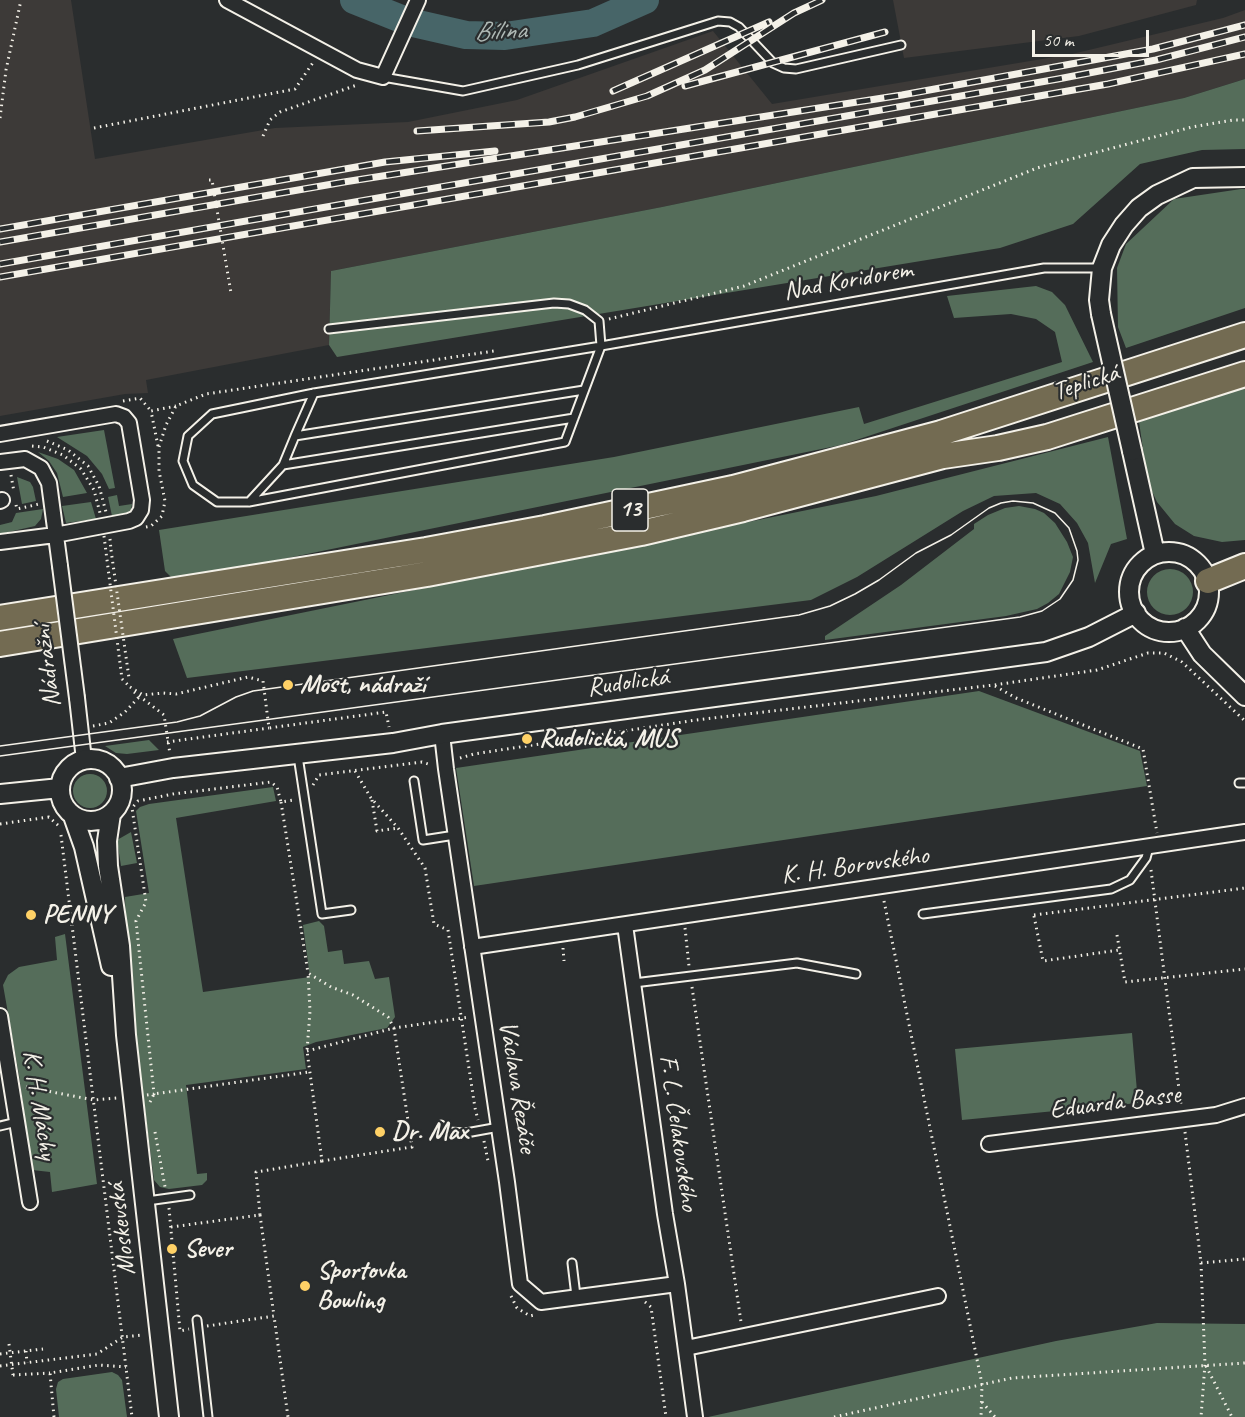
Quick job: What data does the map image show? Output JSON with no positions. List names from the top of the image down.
{
  "streets": {
    "highway": ["Teplická", "13"],
    "street": [
      "Nádražní",
      "Rudolická",
      "K. H. Borovského",
      "Václava Řezáče",
      "Eduarda Basse",
      "K. H. Máchy",
      "F. L. Čelakovského",
      "Moskevská"
    ],
    "lane": ["Nad Koridorem"]
  },
  "crossings": [
    ["Teplická", "13"],
    ["Nádražní", "Rudolická"],
    ["Nádražní", "Moskevská"],
    ["Rudolická", "Václava Řezáče"],
    ["Rudolická", "Moskevská"],
    ["K. H. Borovského", "Václava Řezáče"],
    ["K. H. Borovského", "F. L. Čelakovského"],
    ["Václava Řezáče", "F. L. Čelakovského"]
  ],
  "water": ["Bílina"],
  "places": [
    "Most, nádraží",
    "Rudolická, MUS",
    "PENNY",
    "Dr. Max",
    "Sever",
    "Sportovka Bowling"
  ],
  "scale_bar": "50 m"
}
